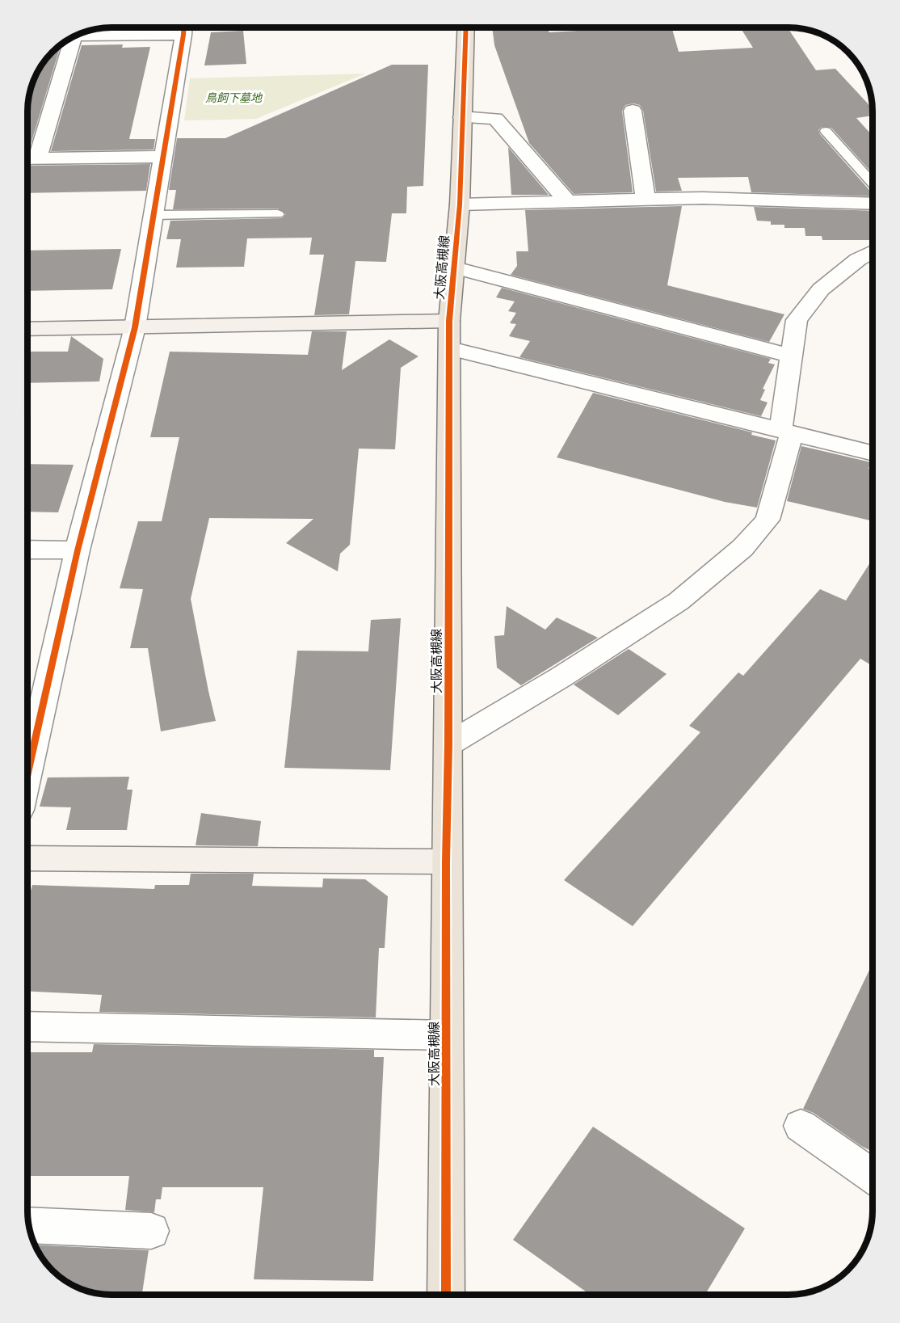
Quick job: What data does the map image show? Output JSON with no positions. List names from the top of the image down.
{
  "streets": {
    "main road": ["大阪高槻線"]
  },
  "parks": ["鳥飼下墓地"]
}
